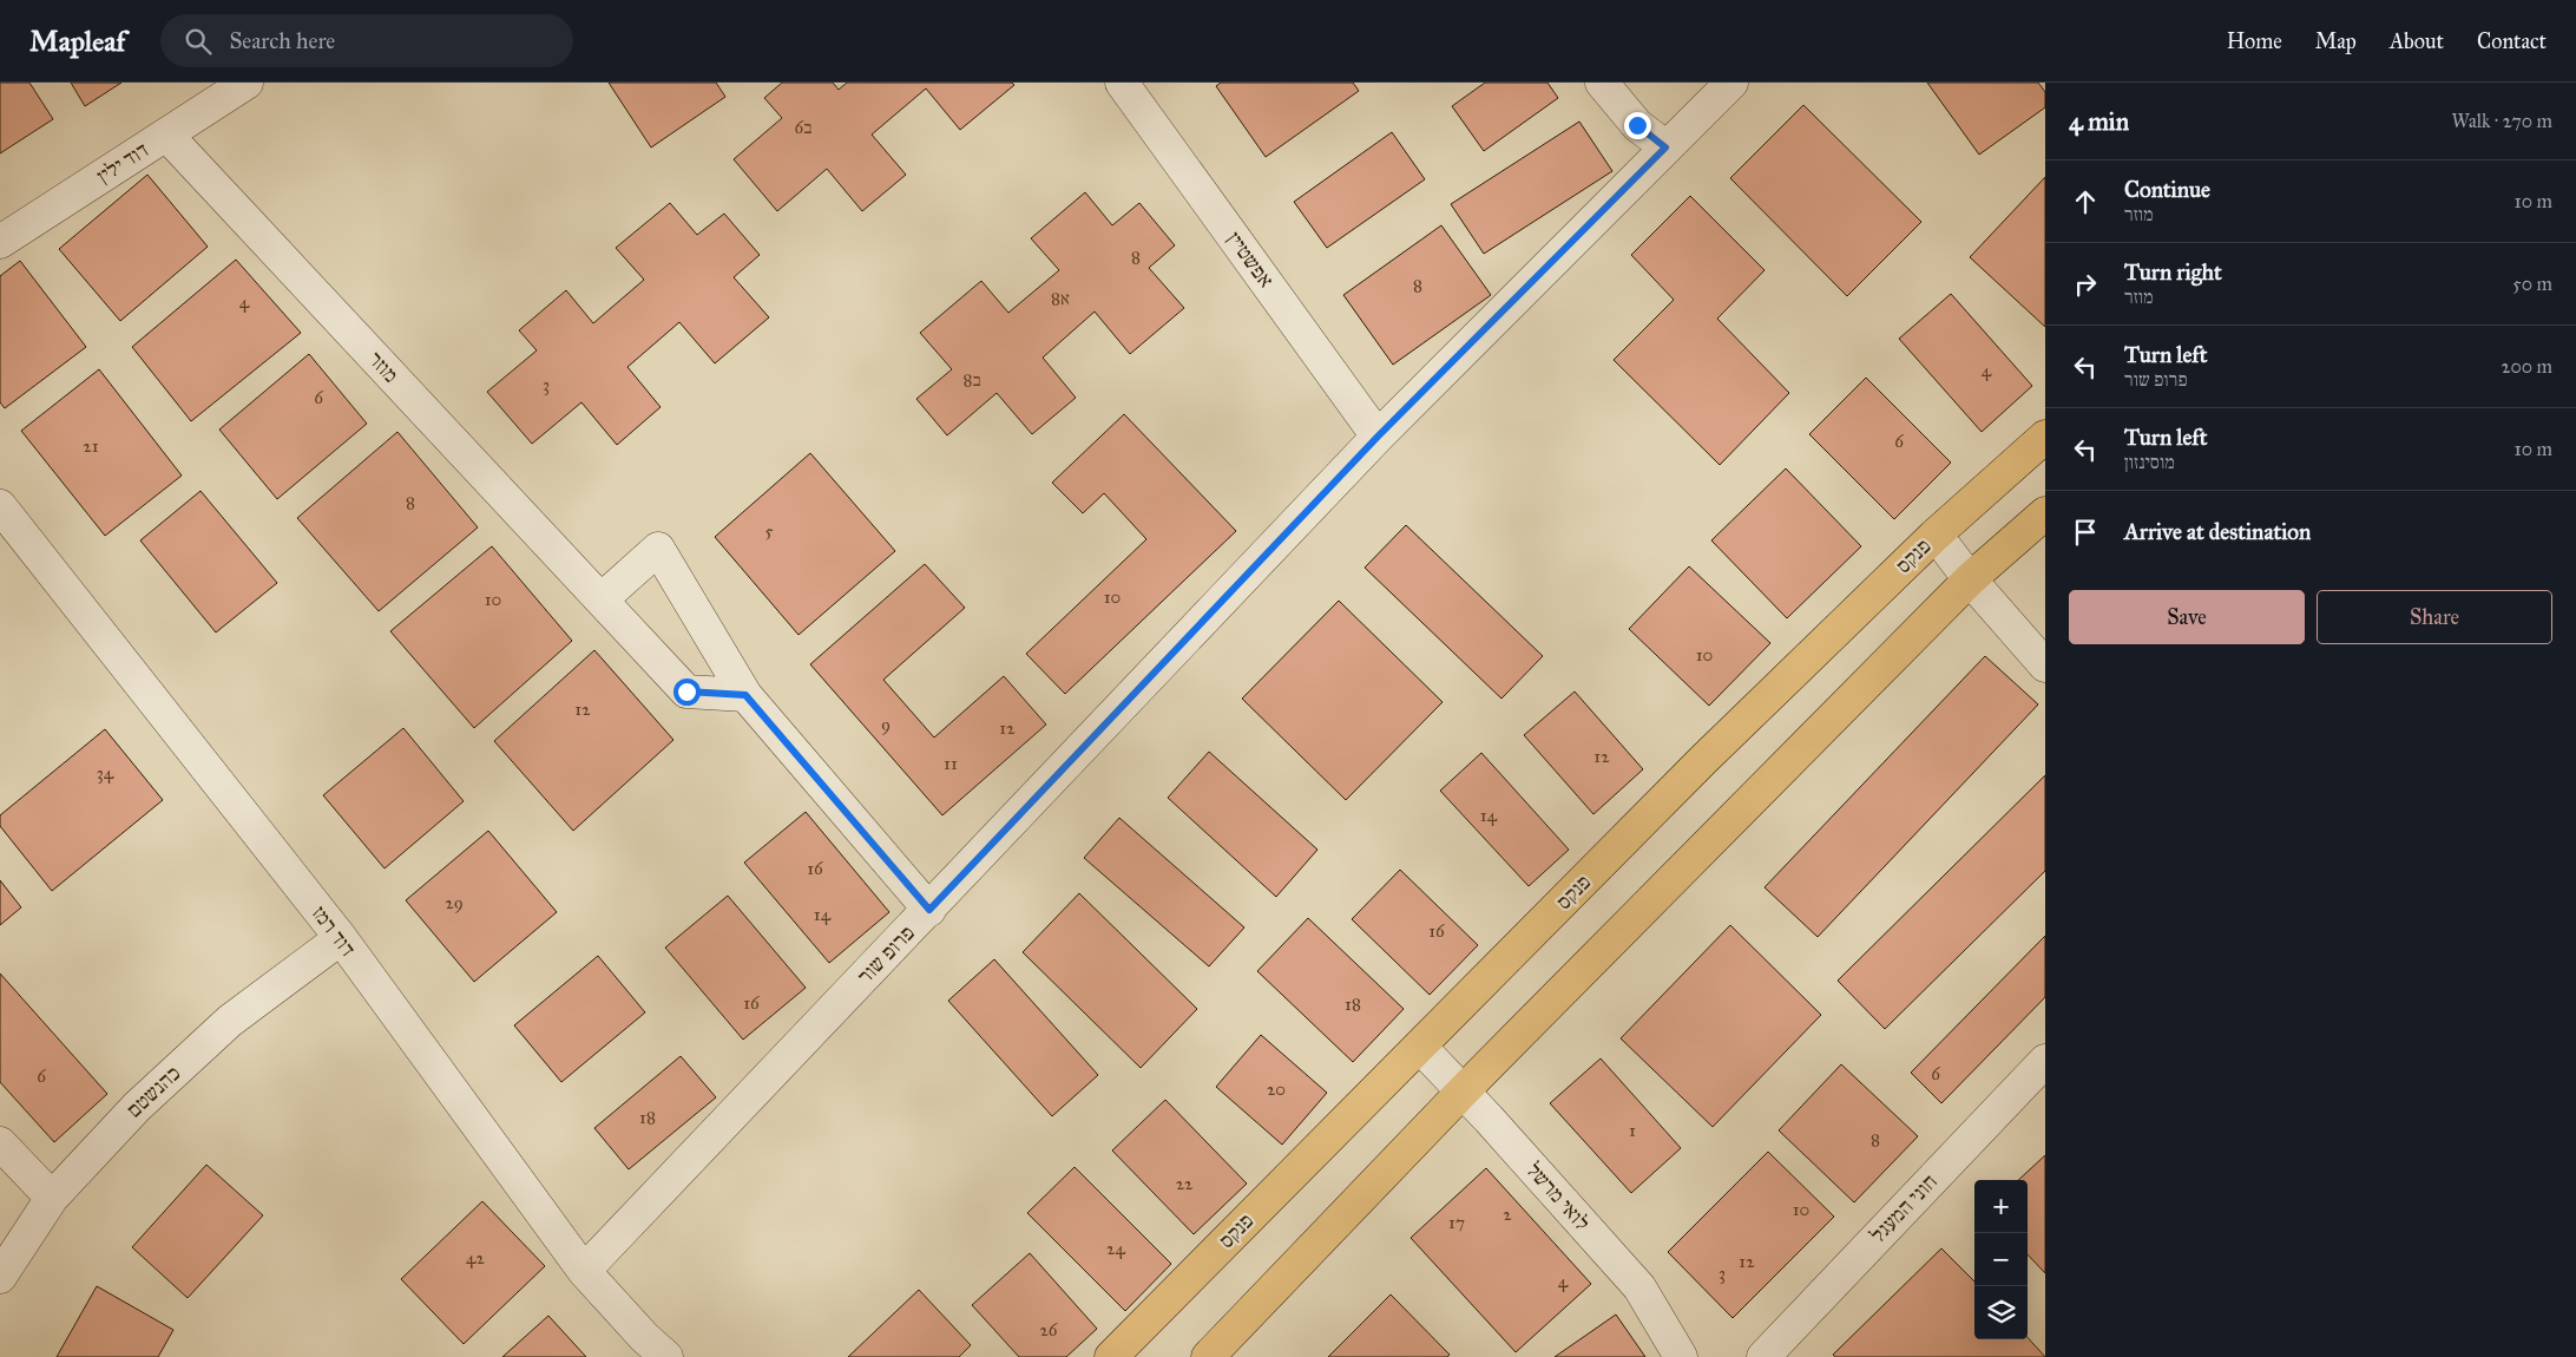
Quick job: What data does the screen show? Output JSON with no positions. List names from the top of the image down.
{
  "streets": {
    "main road": ["פנקס"],
    "street": [
      "דוד ילין",
      "אפשטיין",
      "מוזר",
      "דוד רמז",
      "פרופ שור",
      "כהנשטם",
      "לואי מרשל",
      "חוני המעגל"
    ]
  },
  "crossings": [
    ["דוד ילין", "מוזר"],
    ["אפשטיין", "פרופ שור"],
    ["פנקס", "לואי מרשל"],
    ["דוד רמז", "פרופ שור"],
    ["דוד רמז", "כהנשטם"]
  ],
  "house_numbers": [
    "6ב",
    "8",
    "8",
    "8א",
    "4",
    "4",
    "8ב",
    "3",
    "6",
    "6",
    "21",
    "8",
    "5",
    "10",
    "10",
    "10",
    "12",
    "9",
    "12",
    "12",
    "11",
    "34",
    "14",
    "16",
    "29",
    "14",
    "16",
    "16",
    "18",
    "6",
    "6",
    "20",
    "18",
    "1",
    "8",
    "22",
    "10",
    "2",
    "17",
    "24",
    "42",
    "12",
    "3",
    "4",
    "26"
  ],
  "page": {
    "header": "Mapleaf",
    "search": "Search here",
    "nav": [
      "Home",
      "Map",
      "About",
      "Contact"
    ],
    "heading": ["4 min", "Walk · 270 m"],
    "list": [
      ["Continue", "מוזר", "10 m"],
      ["Turn right", "מוזר", "50 m"],
      ["Turn left", "פרופ שור", "200 m"],
      ["Turn left", "מוסינזון", "10 m"],
      "Arrive at destination"
    ],
    "buttons": ["Save", "Share"],
    "map_buttons": ["+", "−"]
  }
}
